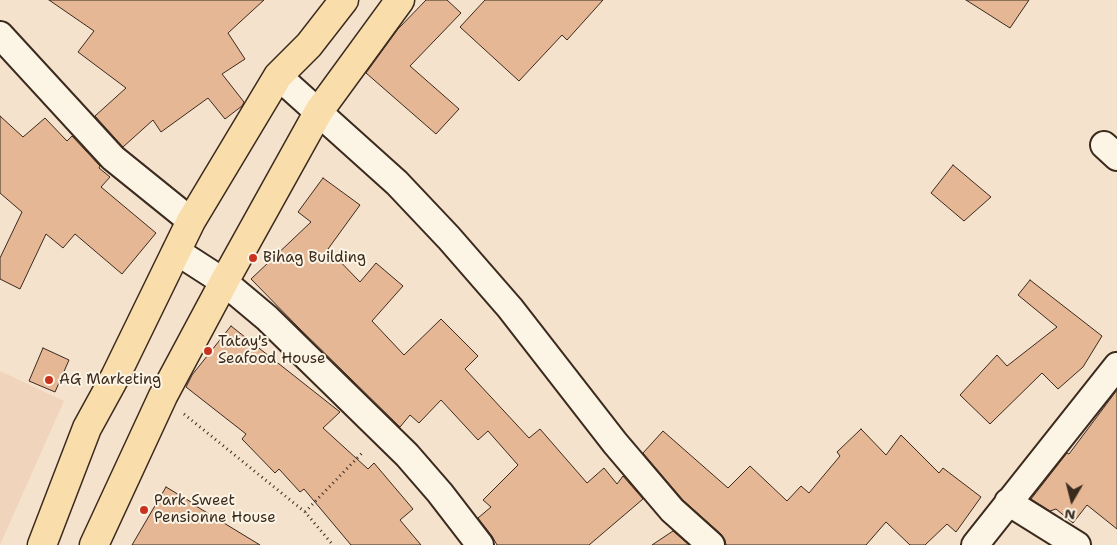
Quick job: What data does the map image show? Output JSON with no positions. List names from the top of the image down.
{
  "places": [
    "Bihag Building",
    "Tatay's Seafood House",
    "AG Marketing",
    "Park Sweet Pensionne House"
  ],
  "north": "bottom"
}
